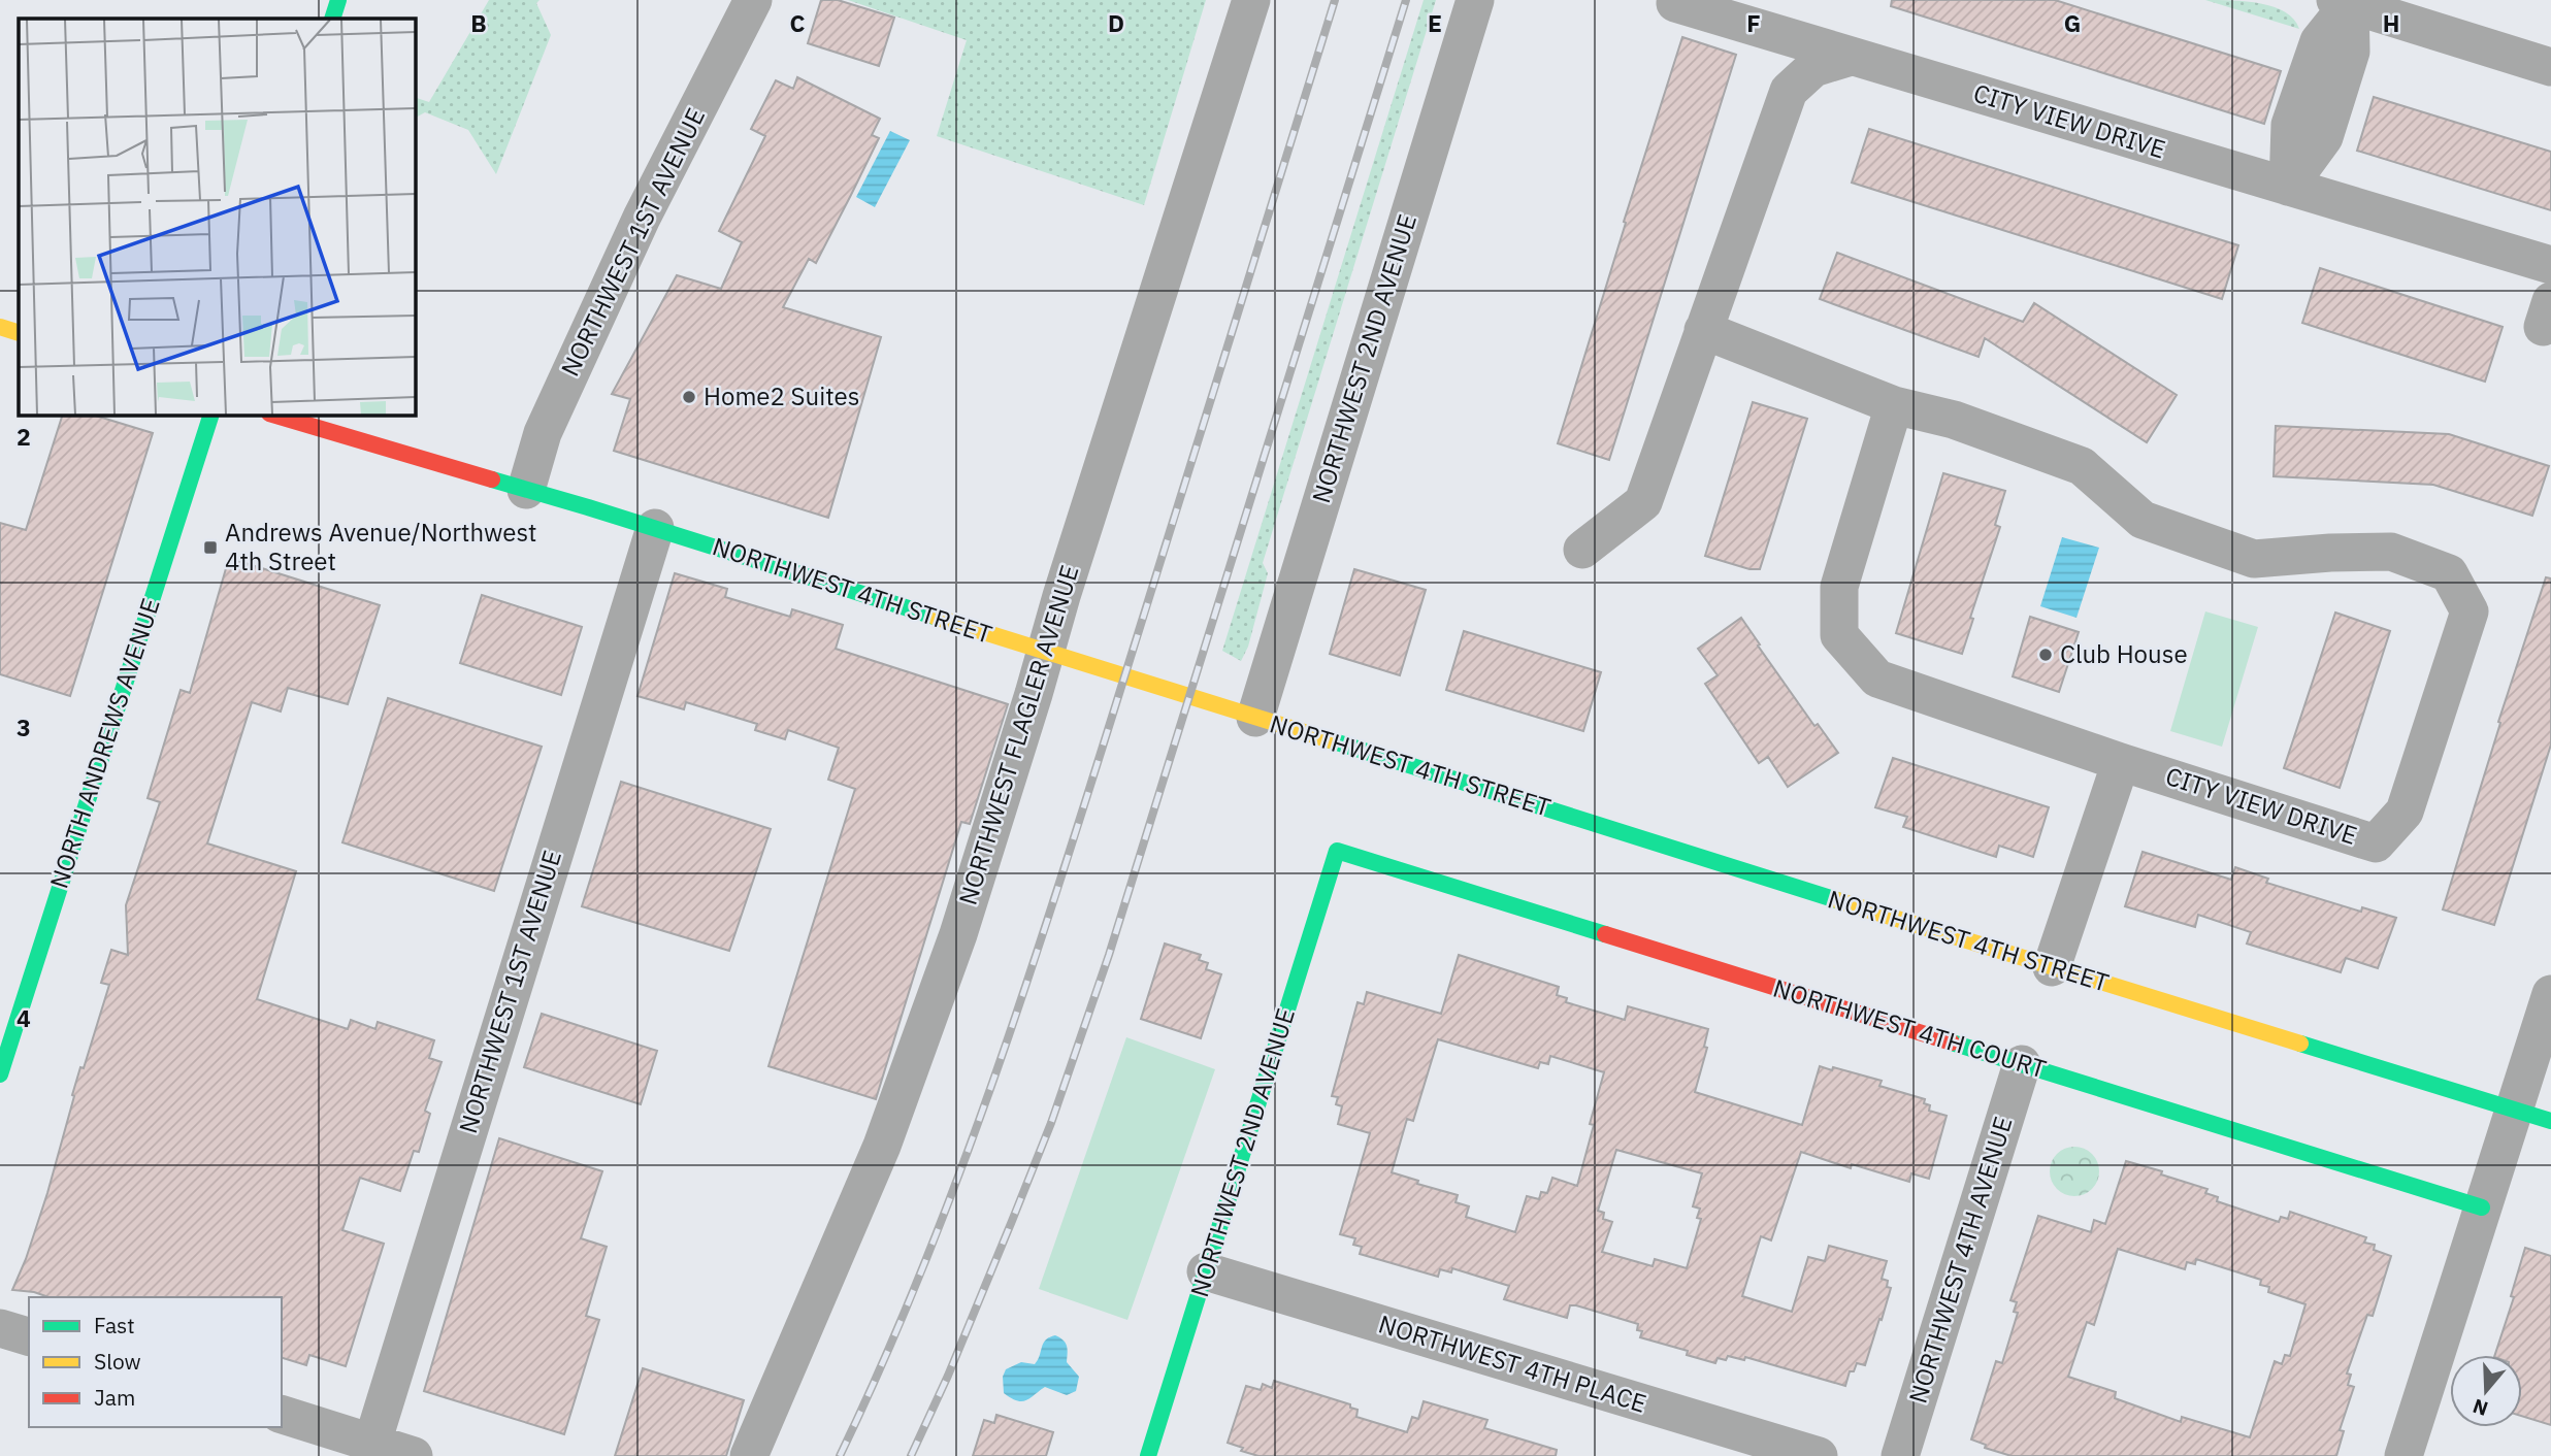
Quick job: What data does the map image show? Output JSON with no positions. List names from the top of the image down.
{
  "streets": {
    "street": [
      "CITY VIEW DRIVE",
      "NORTHWEST 1ST AVENUE",
      "NORTHWEST 2ND AVENUE",
      "NORTHWEST 4TH STREET",
      "NORTHWEST FLAGLER AVENUE",
      "NORTH ANDREWS AVENUE",
      "NORTHWEST 4TH COURT",
      "NORTHWEST 4TH AVENUE",
      "NORTHWEST 4TH PLACE"
    ]
  },
  "crossings": [
    ["NORTHWEST 1ST AVENUE", "NORTHWEST 4TH STREET"],
    ["NORTHWEST 2ND AVENUE", "NORTHWEST 4TH STREET"],
    ["NORTHWEST 2ND AVENUE", "NORTHWEST 4TH COURT"],
    ["NORTHWEST 2ND AVENUE", "NORTHWEST 4TH PLACE"],
    ["NORTHWEST 4TH STREET", "NORTHWEST FLAGLER AVENUE"],
    ["NORTHWEST 4TH COURT", "NORTHWEST 4TH AVENUE"]
  ],
  "places": {
    "other": ["Home2 Suites", "Club House"],
    "transit": ["Andrews Avenue/Northwest 4th Street"]
  },
  "legend": ["Fast", "Slow", "Jam"],
  "north": "bottom",
  "grid": {
    "columns": [
      "B",
      "C",
      "D",
      "E",
      "F",
      "G",
      "H"
    ],
    "rows": ["2", "3", "4"]
  }
}
